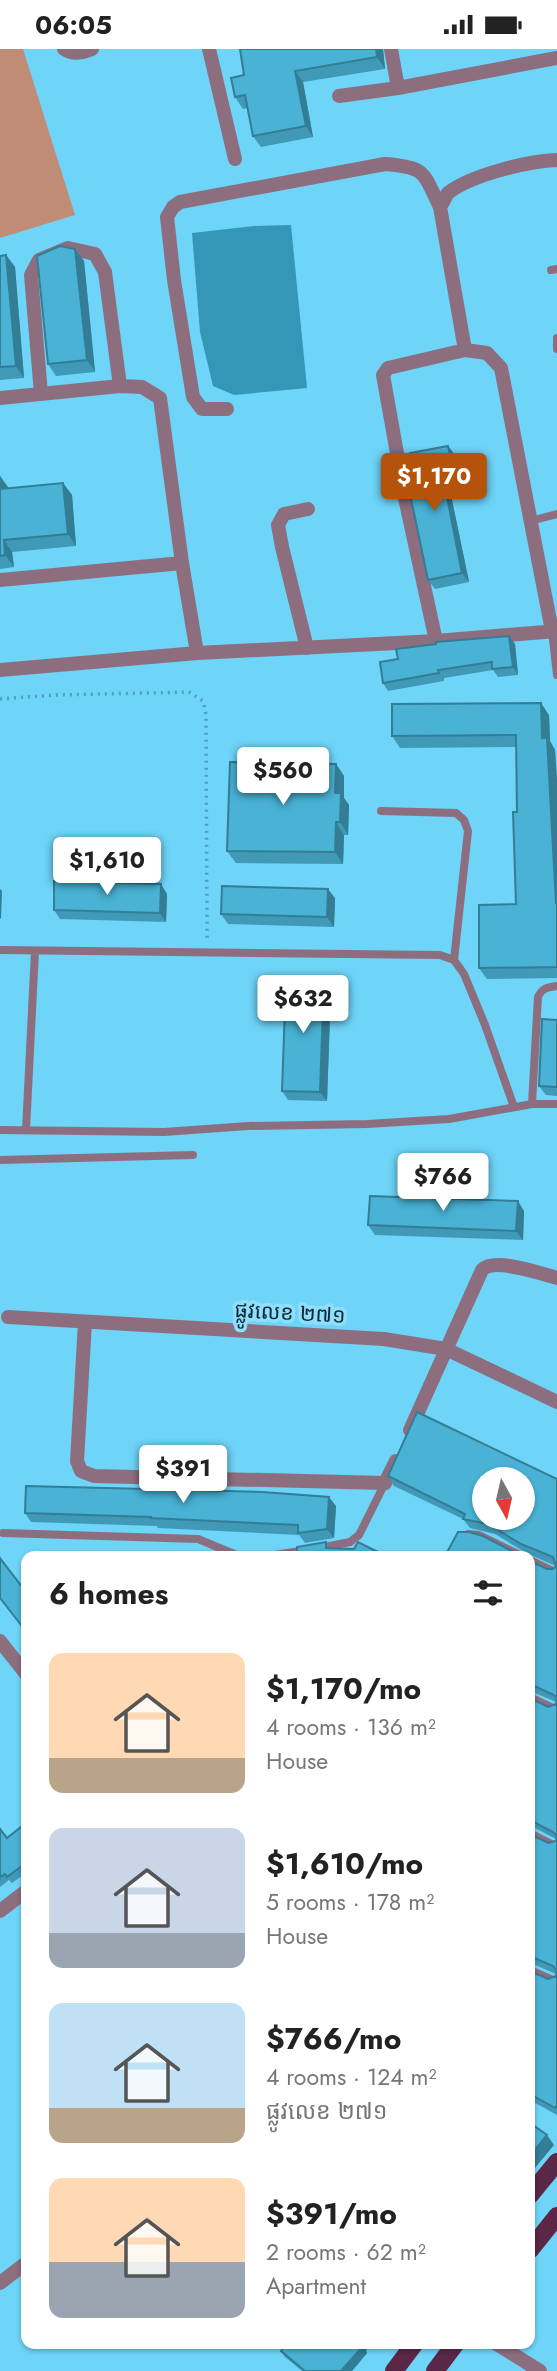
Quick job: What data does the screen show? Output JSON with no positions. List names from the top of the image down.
{
  "streets": {
    "street": ["ផ្លូវលេខ ២៧១"]
  },
  "north": "bottom",
  "page": {
    "status": "06:05",
    "price": [
      "$1,170",
      "$560",
      "$1,610",
      "$632",
      "$766",
      "$391"
    ],
    "heading": "6 homes",
    "list": [
      {
        "name": "$1,170/mo",
        "note": "4 rooms · 136 m² · House"
      },
      {
        "name": "$1,610/mo",
        "note": "5 rooms · 178 m² · House"
      },
      {
        "name": "$766/mo",
        "note": "4 rooms · 124 m² · ផ្លូវលេខ ២៧១"
      },
      {
        "name": "$391/mo",
        "note": "2 rooms · 62 m² · Apartment"
      }
    ]
  }
}
